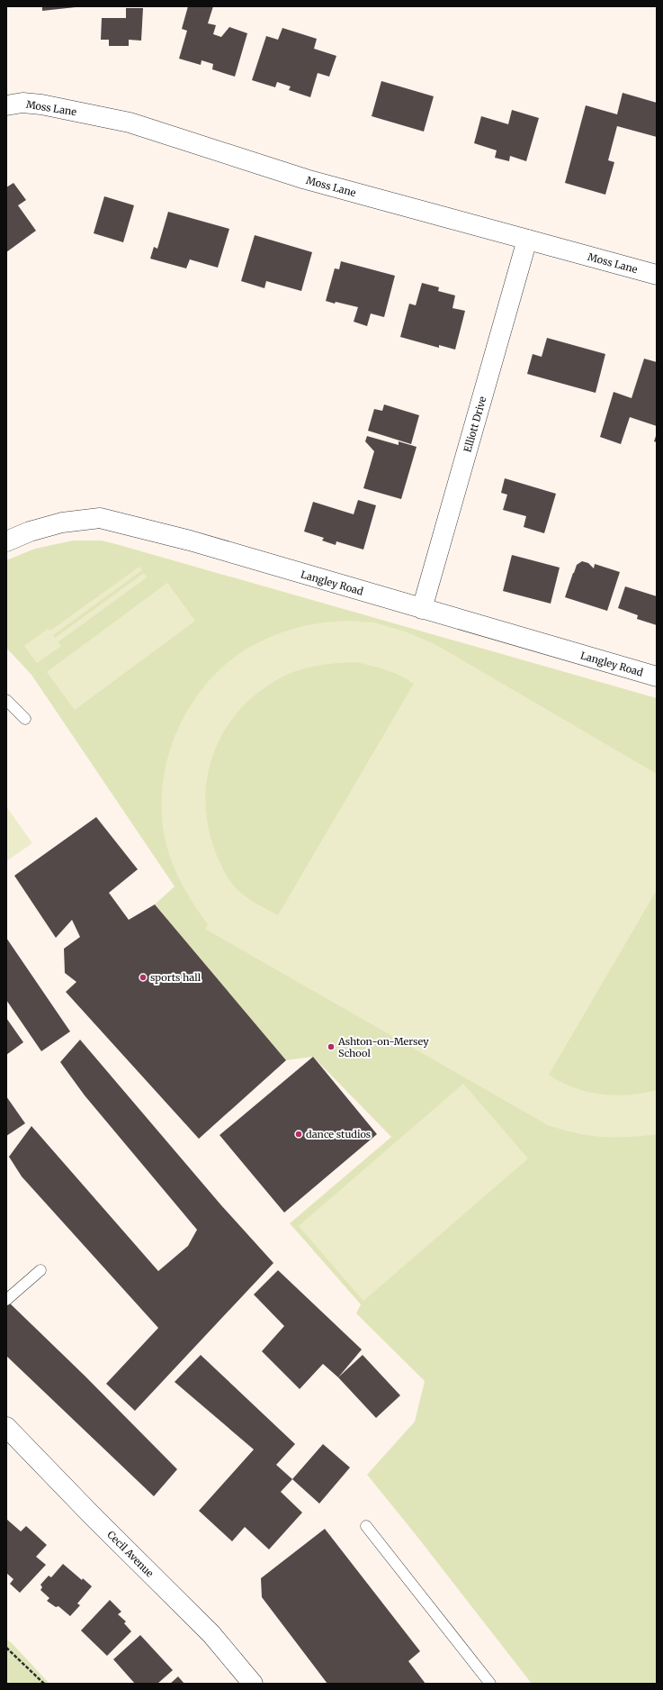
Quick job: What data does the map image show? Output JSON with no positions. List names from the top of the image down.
{
  "streets": {
    "street": [
      "Moss Lane",
      "Elliott Drive",
      "Langley Road",
      "Cecil Avenue"
    ]
  },
  "crossings": [
    ["Moss Lane", "Elliott Drive"],
    ["Elliott Drive", "Langley Road"]
  ],
  "places": ["sports hall", "Ashton-on-Mersey School", "dance studios"]
}
